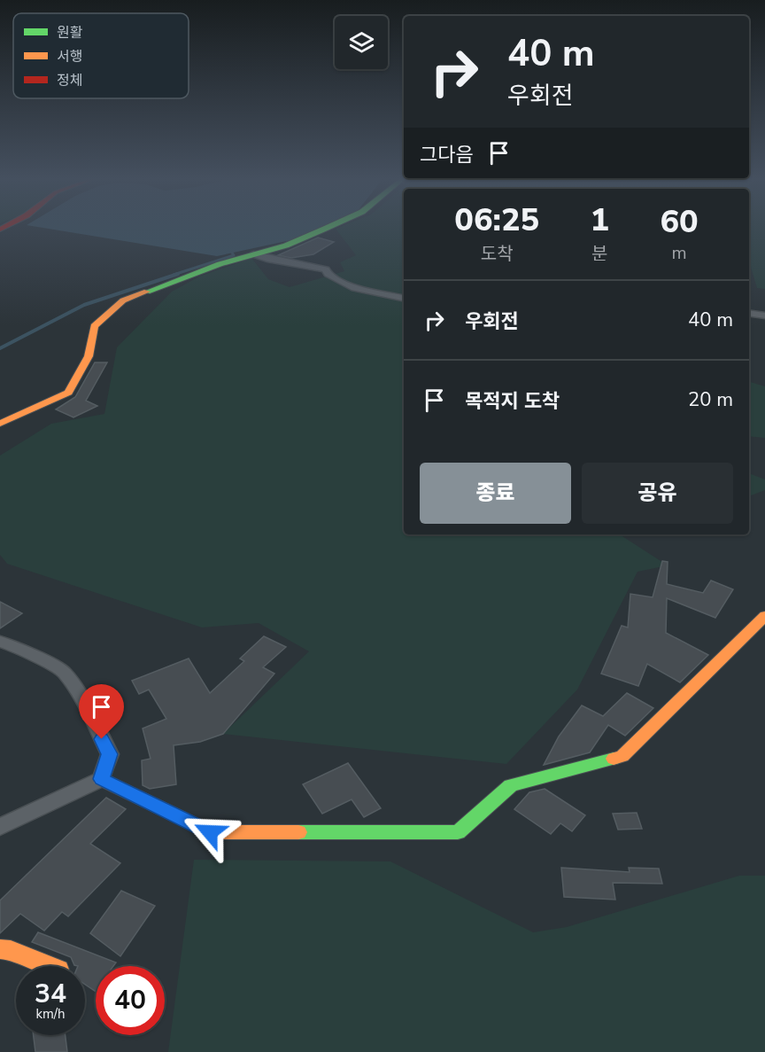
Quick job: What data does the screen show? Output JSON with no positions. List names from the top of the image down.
{
  "legend": ["원활", "서행", "정체"],
  "page": {
    "turn": ["40 m", "우회전"],
    "then": "그다음",
    "eta": [
      "06:25",
      "도착",
      "1",
      "분",
      "60",
      "m"
    ],
    "list": [
      {
        "name": "우회전",
        "value": "40 m"
      },
      {
        "name": "목적지 도착",
        "value": "20 m"
      }
    ],
    "buttons": ["종료", "공유"],
    "speed": "34 km/h",
    "limit": "40"
  }
}
